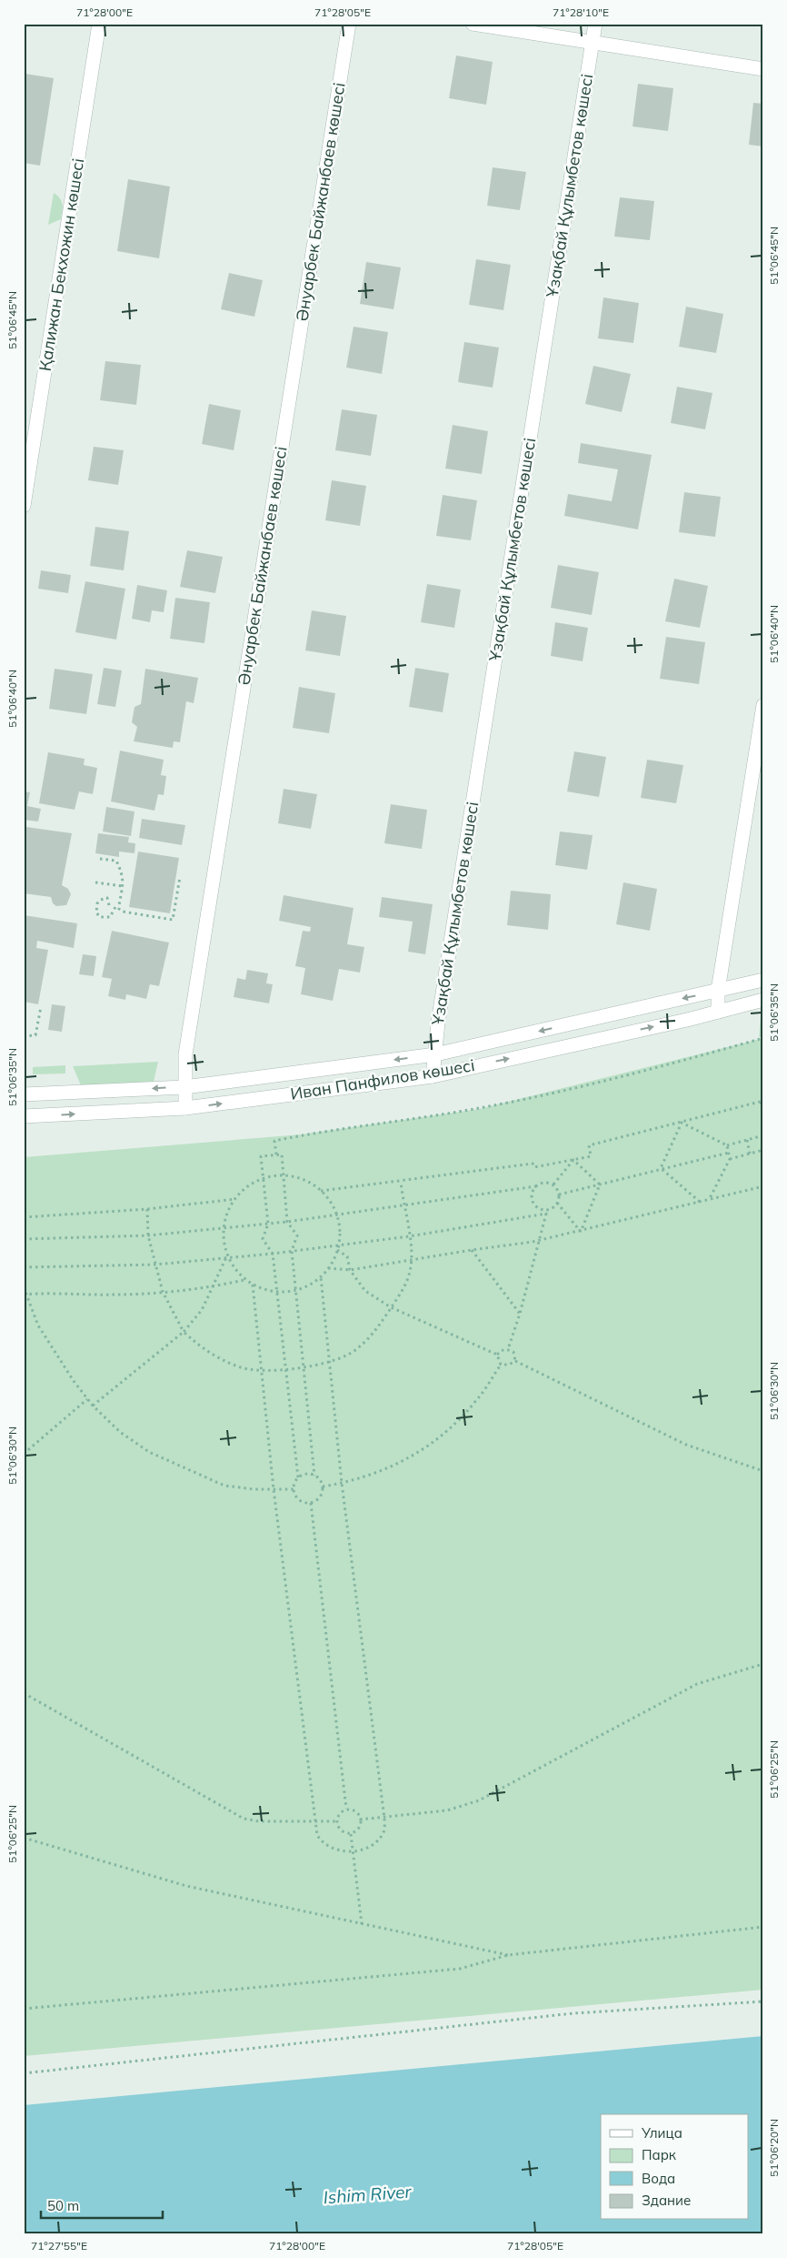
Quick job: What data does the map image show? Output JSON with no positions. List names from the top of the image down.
{
  "streets": {
    "street": [
      "Ұзақбай Құлымбетов көшесі",
      "Әнуарбек Байжанбаев көшесі",
      "Қалижан Бекхожин көшесі",
      "Иван Панфилов көшесі"
    ]
  },
  "crossings": [
    ["Ұзақбай Құлымбетов көшесі", "Иван Панфилов көшесі"],
    ["Әнуарбек Байжанбаев көшесі", "Иван Панфилов көшесі"]
  ],
  "water": ["Ishim River"],
  "legend": [
    "Улица",
    "Парк",
    "Вода",
    "Здание"
  ],
  "scale_bar": "50 m",
  "coordinates": [
    "71°28'00\"E",
    "71°28'05\"E",
    "71°28'10\"E",
    "51°06'45\"N",
    "51°06'40\"N",
    "51°06'35\"N",
    "51°06'30\"N",
    "51°06'25\"N",
    "51°06'20\"N",
    "71°27'55\"E"
  ]
}
